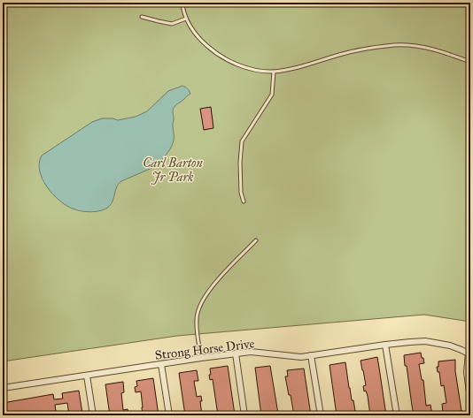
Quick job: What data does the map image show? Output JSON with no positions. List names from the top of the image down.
{
  "streets": {
    "street": ["Strong Horse Drive"]
  },
  "parks": ["Carl Barton Jr Park"]
}
